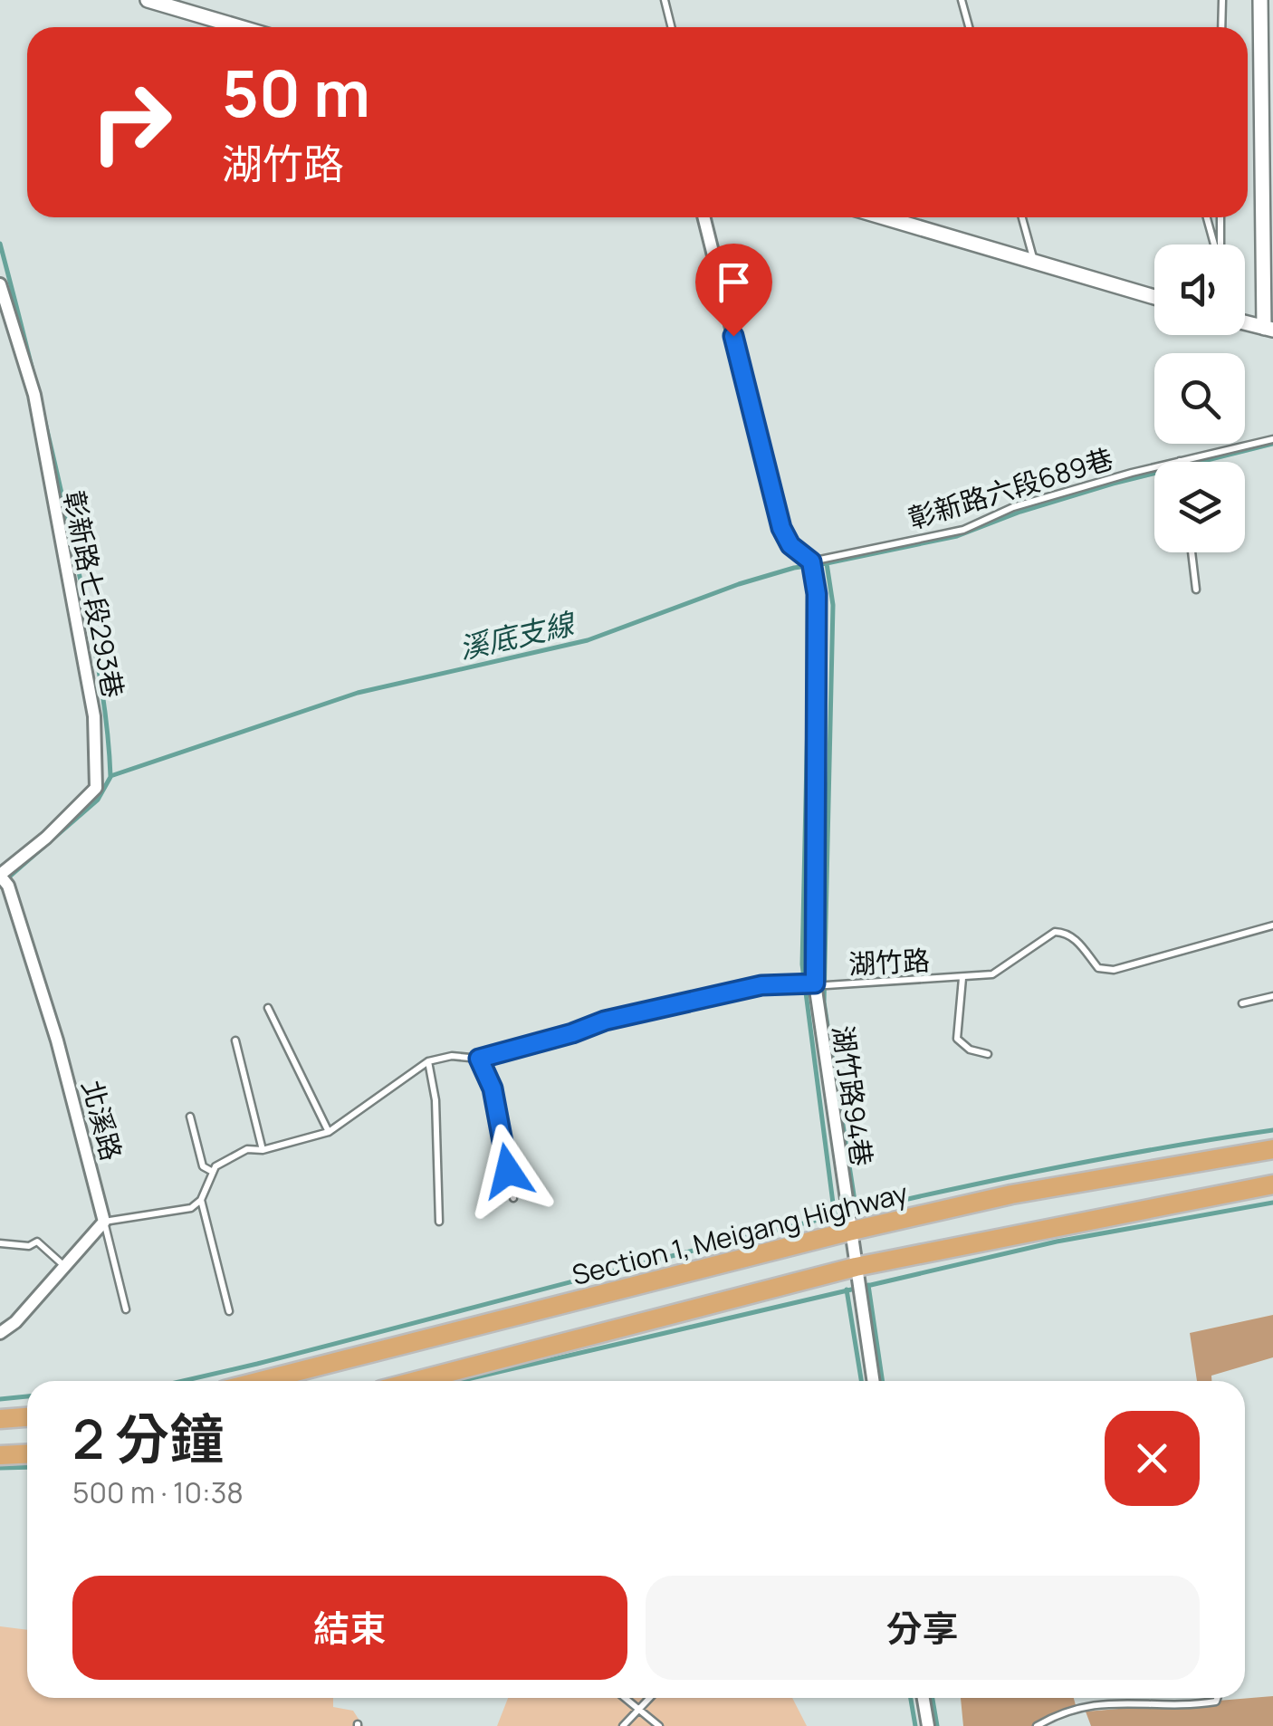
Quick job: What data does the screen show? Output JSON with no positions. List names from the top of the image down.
{
  "streets": {
    "main road": ["Section 1, Meigang Highway"],
    "street": ["彰新路七段293巷", "湖竹路94巷", "北溪路"],
    "lane": ["彰新路六段689巷", "湖竹路"]
  },
  "crossings": [
    ["彰新路六段689巷", "湖竹路94巷"],
    ["彰新路七段293巷", "北溪路"],
    ["湖竹路", "湖竹路94巷"],
    ["湖竹路94巷", "Section 1, Meigang Highway"]
  ],
  "water": ["溪底支線"],
  "page": {
    "turn": ["50 m", "湖竹路"],
    "heading": ["2 分鐘", "500 m · 10:38"],
    "buttons": ["結束", "分享"]
  }
}
